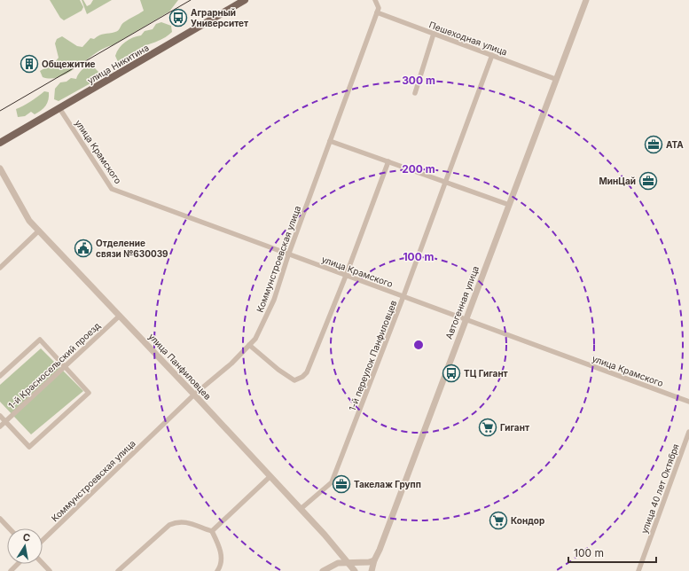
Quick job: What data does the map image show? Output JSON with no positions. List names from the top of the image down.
{
  "streets": {
    "main road": ["улица Никитина"],
    "street": [
      "Пешеходная улица",
      "улица Крамского",
      "Коммунстроевская улица",
      "Автогенная улица",
      "1-й переулок Панфиловцев",
      "1-й Красносельский проезд",
      "улица Панфиловцев",
      "улица 40 лет Октября"
    ]
  },
  "crossings": [
    ["Пешеходная улица", "Коммунстроевская улица"],
    ["Пешеходная улица", "Автогенная улица"],
    ["Пешеходная улица", "1-й переулок Панфиловцев"],
    ["улица Никитина", "улица Крамского"],
    ["улица Крамского", "Коммунстроевская улица"],
    ["улица Крамского", "Автогенная улица"],
    ["улица Крамского", "1-й переулок Панфиловцев"],
    ["Коммунстроевская улица", "улица Панфиловцев"],
    ["1-й переулок Панфиловцев", "улица Панфиловцев"],
    ["1-й Красносельский проезд", "улица Панфиловцев"]
  ],
  "places": {
    "bus stop": ["Аграрный Университет", "ТЦ Гигант"],
    "building": ["Общежитие"],
    "office": ["АТА", "МинЦай", "Такелаж Групп"],
    "public building": ["Отделение связи №630039"],
    "supermarket": ["Гигант", "Кондор"]
  },
  "scale_bar": "100 m",
  "north": "top",
  "rings": ["300 m", "200 m", "100 m"]
}
